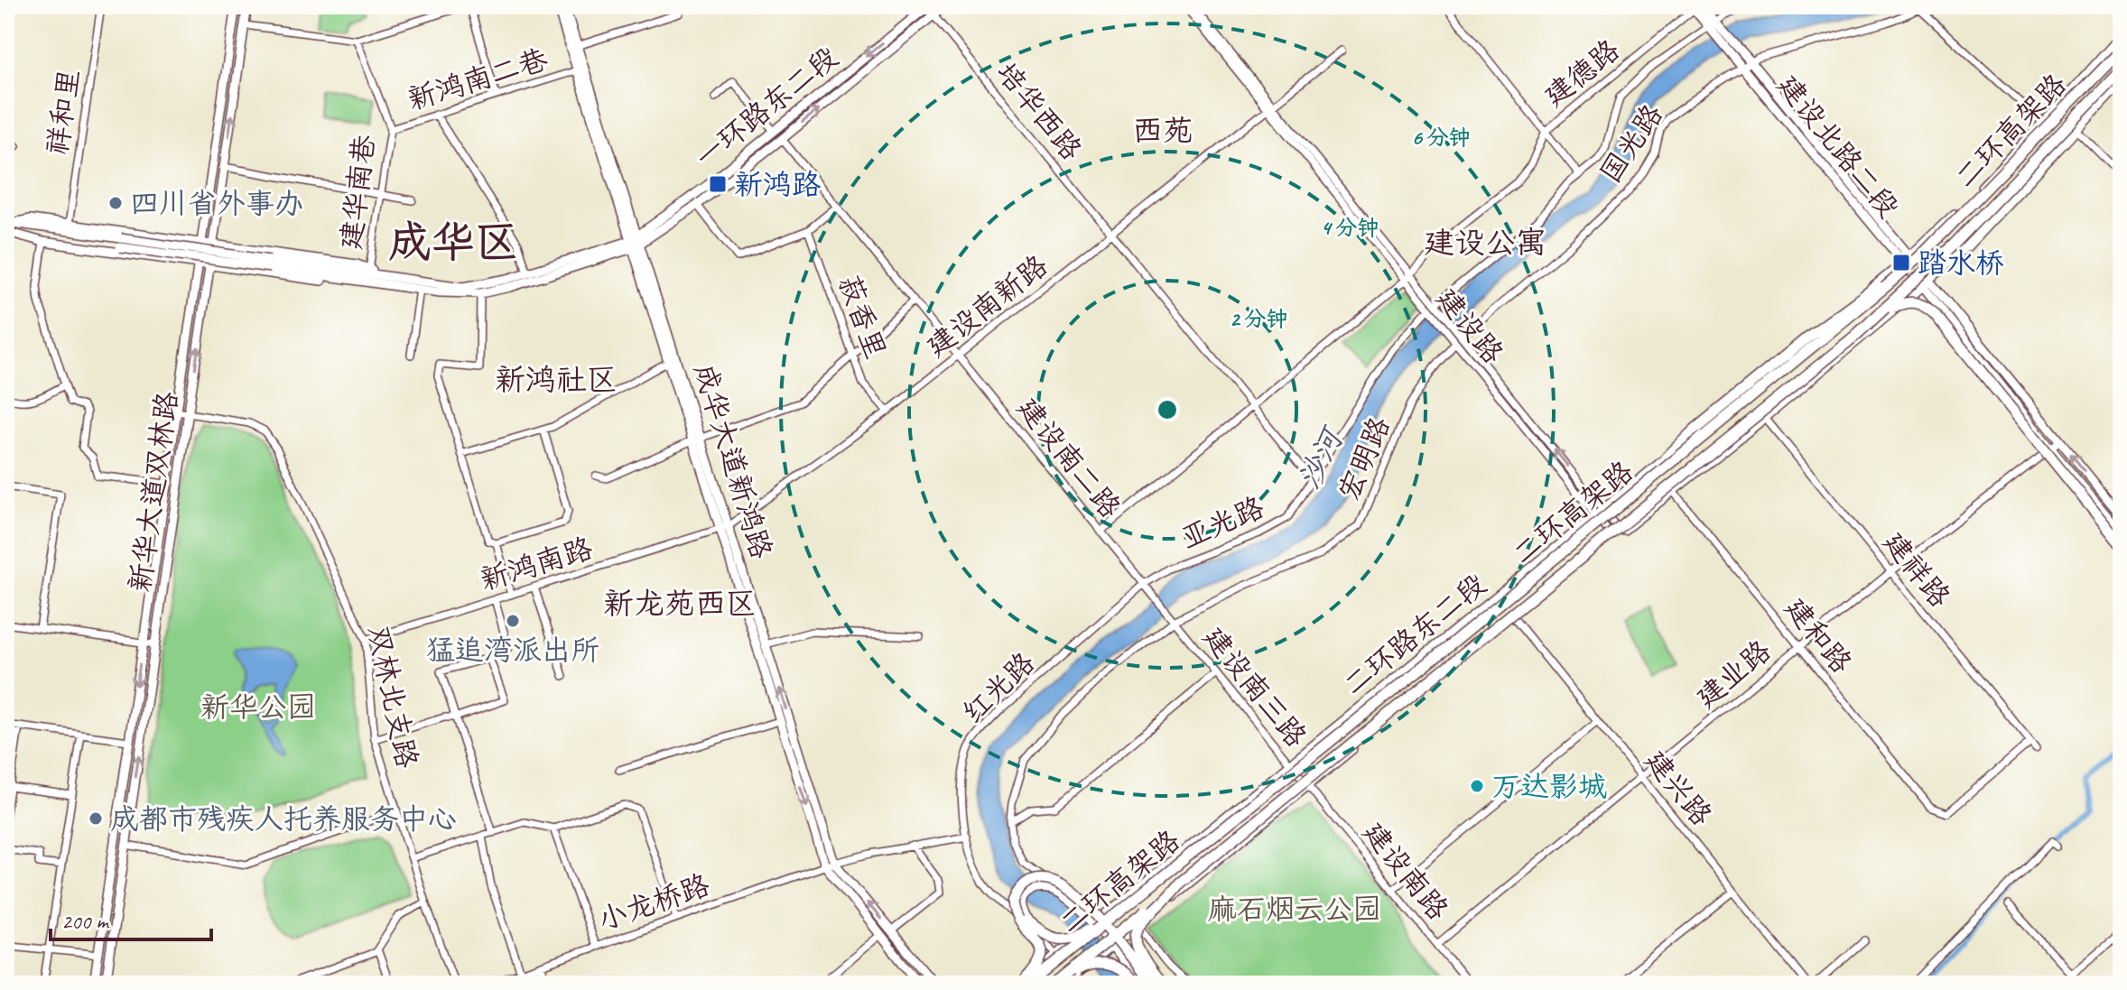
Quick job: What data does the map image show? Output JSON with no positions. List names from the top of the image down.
{
  "streets": {
    "highway": ["二环高架路"],
    "main road": [
      "一环路东二段",
      "建设北路二段",
      "成华大道新鸿路",
      "新华大道双林路",
      "二环路东二段"
    ],
    "street": [
      "建德路",
      "新鸿南二巷",
      "培华西路",
      "祥和里",
      "国光路",
      "建华南巷",
      "建设南新路",
      "菽香里",
      "建设路",
      "建设南二路",
      "宏明路",
      "亚光路",
      "新鸿南路",
      "建祥路",
      "建和路",
      "建业路",
      "建设南三路",
      "红光路",
      "双林北支路",
      "建兴路",
      "建设南路",
      "小龙桥路"
    ]
  },
  "crossings": [
    ["建德路", "培华西路"],
    ["建德路", "建设路"],
    ["建德路", "建设南二路"],
    ["新鸿南二巷", "建华南巷"],
    ["新鸿南二巷", "成华大道新鸿路"],
    ["一环路东二段", "培华西路"],
    ["一环路东二段", "建设南二路"],
    ["一环路东二段", "成华大道新鸿路"],
    ["培华西路", "建设南新路"],
    ["培华西路", "亚光路"],
    ["国光路", "建设北路二段"],
    ["国光路", "建设路"],
    ["建设北路二段", "二环路东二段"],
    ["建设南新路", "菽香里"],
    ["建设南新路", "建设路"],
    ["建设南新路", "建设南二路"],
    ["建设南新路", "成华大道新鸿路"],
    ["建设南新路", "新鸿南路"],
    ["建设路", "宏明路"],
    ["建设路", "亚光路"],
    ["建设路", "二环路东二段"],
    ["建设南二路", "亚光路"],
    ["建设南二路", "建设南三路"],
    ["建设南二路", "红光路"],
    ["宏明路", "建设南三路"],
    ["成华大道新鸿路", "新鸿南路"],
    ["成华大道新鸿路", "小龙桥路"],
    ["新华大道双林路", "双林北支路"],
    ["亚光路", "建设南三路"],
    ["亚光路", "红光路"],
    ["新鸿南路", "双林北支路"],
    ["建祥路", "二环路东二段"],
    ["建祥路", "建和路"],
    ["建祥路", "建业路"],
    ["二环路东二段", "建和路"],
    ["二环路东二段", "建设南三路"],
    ["二环路东二段", "红光路"],
    ["二环路东二段", "建兴路"],
    ["二环路东二段", "建设南路"],
    ["建和路", "建业路"],
    ["建业路", "建兴路"],
    ["建业路", "建设南路"],
    ["建设南三路", "红光路"],
    ["建设南三路", "建设南路"],
    ["红光路", "小龙桥路"]
  ],
  "districts": [
    "西苑",
    "成华区",
    "建设公寓",
    "新鸿社区",
    "新龙苑西区"
  ],
  "water": ["沙河"],
  "parks": ["新华公园", "麻石烟云公园"],
  "places": {
    "transit": ["新鸿路", "踏水桥"],
    "other": [
      "四川省外事办",
      "猛追湾派出所",
      "万达影城",
      "成都市残疾人托养服务中心"
    ]
  },
  "scale_bar": "200 m",
  "rings": ["6 分钟", "4 分钟", "2 分钟"]
}
